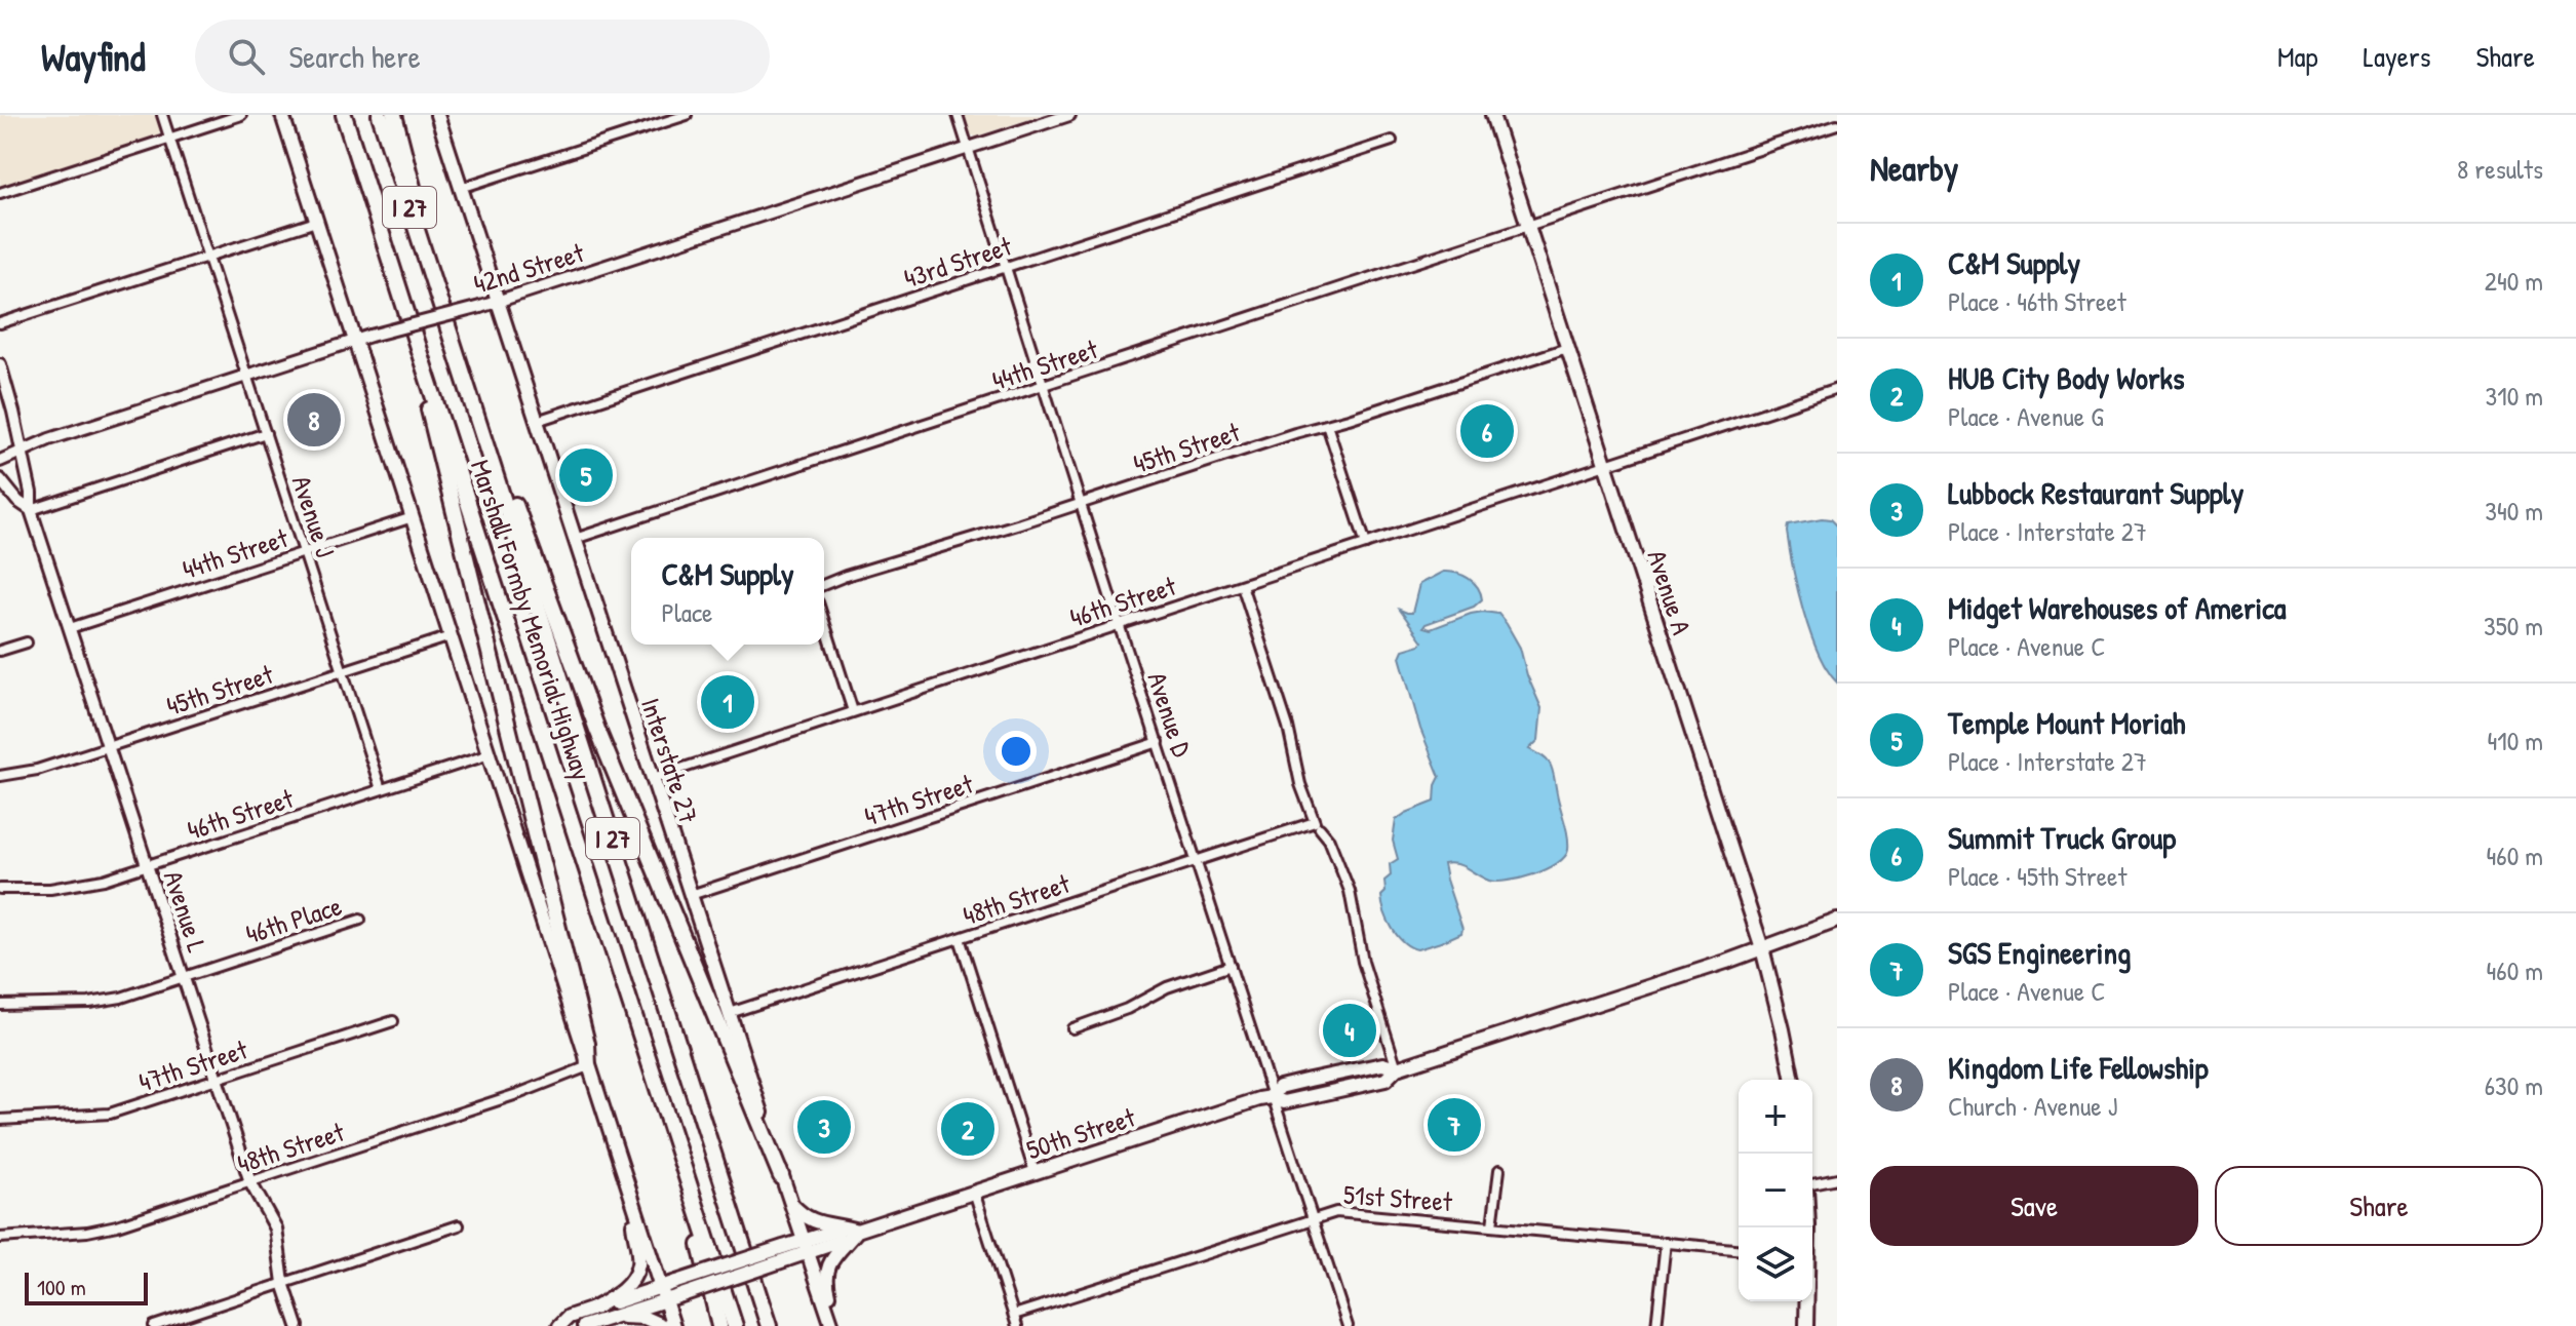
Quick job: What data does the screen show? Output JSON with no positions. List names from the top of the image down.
{
  "streets": {
    "highway": ["I 27", "Marshall Formby Memorial Highway"],
    "main road": ["Avenue A", "Interstate 27", "50th Street"],
    "street": [
      "43rd Street",
      "42nd Street",
      "44th Street",
      "45th Street",
      "Avenue J",
      "46th Street",
      "Avenue D",
      "47th Street",
      "48th Street",
      "Avenue L",
      "46th Place",
      "51st Street"
    ]
  },
  "crossings": [
    ["43rd Street", "Avenue D"],
    ["43rd Street", "Interstate 27"],
    ["42nd Street", "Avenue J"],
    ["42nd Street", "Avenue D"],
    ["42nd Street", "Interstate 27"],
    ["42nd Street", "Avenue L"],
    ["44th Street", "Avenue J"],
    ["44th Street", "Avenue A"],
    ["44th Street", "Avenue D"],
    ["44th Street", "Interstate 27"],
    ["44th Street", "Avenue L"],
    ["45th Street", "Avenue J"],
    ["45th Street", "Avenue A"],
    ["45th Street", "Avenue D"],
    ["45th Street", "Avenue L"],
    ["Avenue J", "46th Street"],
    ["Avenue A", "46th Street"],
    ["Avenue A", "50th Street"],
    ["46th Street", "Avenue D"],
    ["46th Street", "Interstate 27"],
    ["46th Street", "Avenue L"],
    ["Avenue D", "47th Street"],
    ["Avenue D", "48th Street"],
    ["Avenue D", "50th Street"],
    ["Avenue D", "51st Street"],
    ["Interstate 27", "47th Street"],
    ["Interstate 27", "48th Street"],
    ["Interstate 27", "50th Street"],
    ["47th Street", "Avenue L"],
    ["48th Street", "Avenue L"],
    ["Avenue L", "46th Place"]
  ],
  "scale_bar": "100 m",
  "page": {
    "header": "Wayfind",
    "search": "Search here",
    "nav": ["Map", "Layers", "Share"],
    "heading": ["Nearby", "8 results"],
    "list": [
      {
        "mark": "1",
        "name": "C&M Supply",
        "note": "Place · 46th Street",
        "value": "240 m"
      },
      {
        "mark": "2",
        "name": "HUB City Body Works",
        "note": "Place · Avenue G",
        "value": "310 m"
      },
      {
        "mark": "3",
        "name": "Lubbock Restaurant Supply",
        "note": "Place · Interstate 27",
        "value": "340 m"
      },
      {
        "mark": "4",
        "name": "Midget Warehouses of America",
        "note": "Place · Avenue C",
        "value": "350 m"
      },
      {
        "mark": "5",
        "name": "Temple Mount Moriah",
        "note": "Place · Interstate 27",
        "value": "410 m"
      },
      {
        "mark": "6",
        "name": "Summit Truck Group",
        "note": "Place · 45th Street",
        "value": "460 m"
      },
      {
        "mark": "7",
        "name": "SGS Engineering",
        "note": "Place · Avenue C",
        "value": "460 m"
      },
      {
        "mark": "8",
        "name": "Kingdom Life Fellowship",
        "note": "Church · Avenue J",
        "value": "630 m"
      }
    ],
    "pins": [
      "8",
      "6",
      "5",
      "1",
      "4",
      "7",
      "3",
      "2"
    ],
    "popup": ["C&M Supply", "Place"],
    "map_buttons": ["+", "−"],
    "buttons": ["Save", "Share"],
    "scale": "100 m"
  }
}
